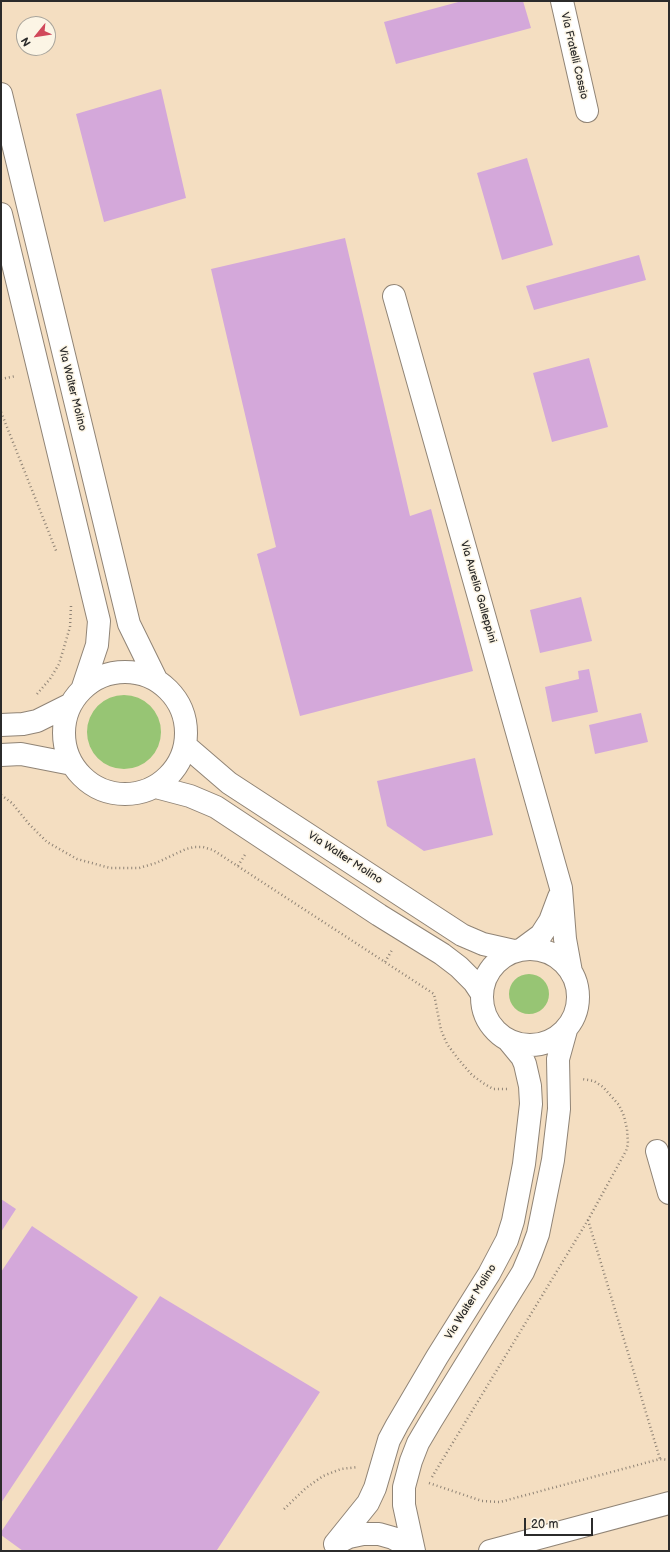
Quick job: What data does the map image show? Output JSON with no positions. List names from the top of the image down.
{
  "streets": {
    "street": ["Via Fratelli Cossio", "Via Walter Molino", "Via Aurelio Galleppini"]
  },
  "crossings": [
    ["Via Walter Molino", "Via Aurelio Galleppini"]
  ],
  "scale_bar": "20 m",
  "north": "bottom left"
}
